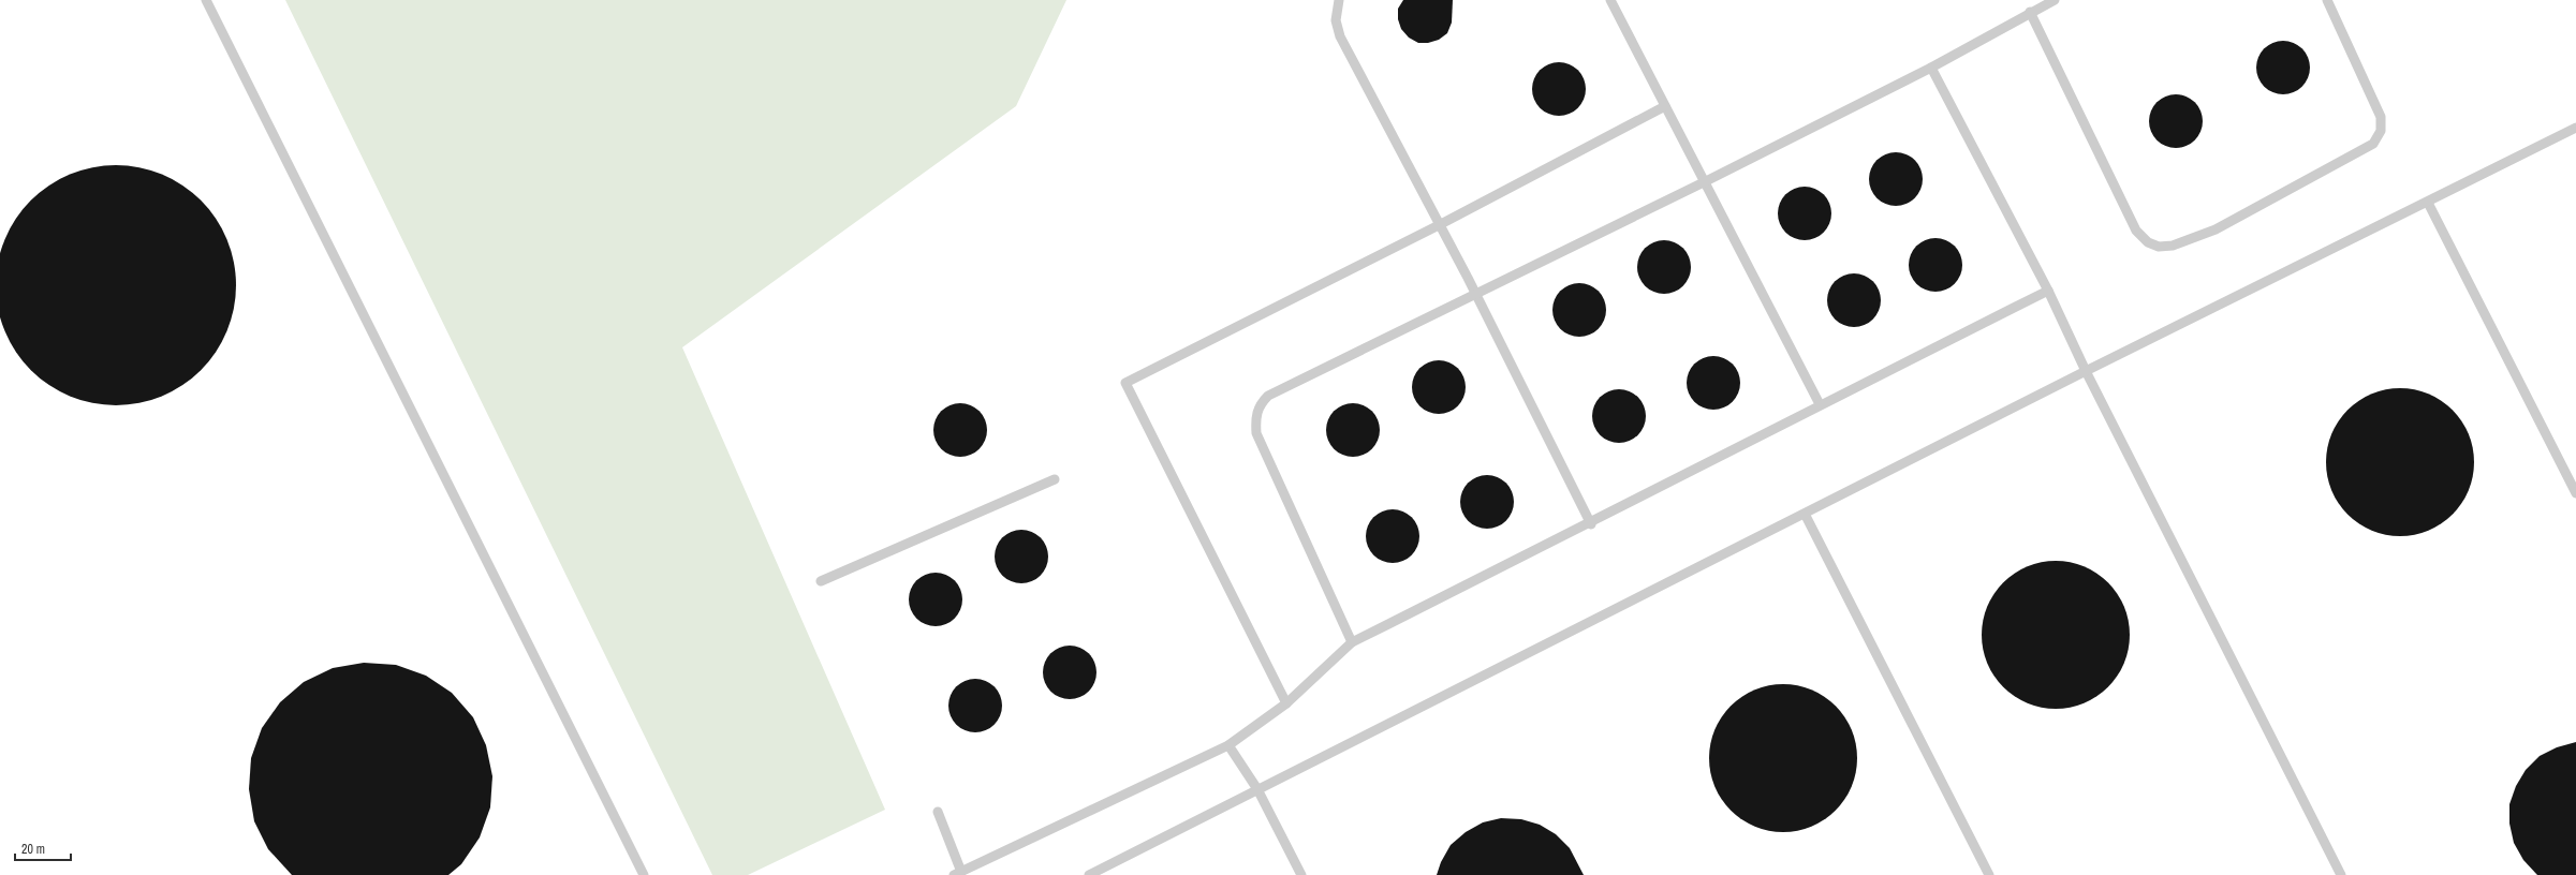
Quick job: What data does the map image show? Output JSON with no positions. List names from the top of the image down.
{
  "scale_bar": "20 m"
}
